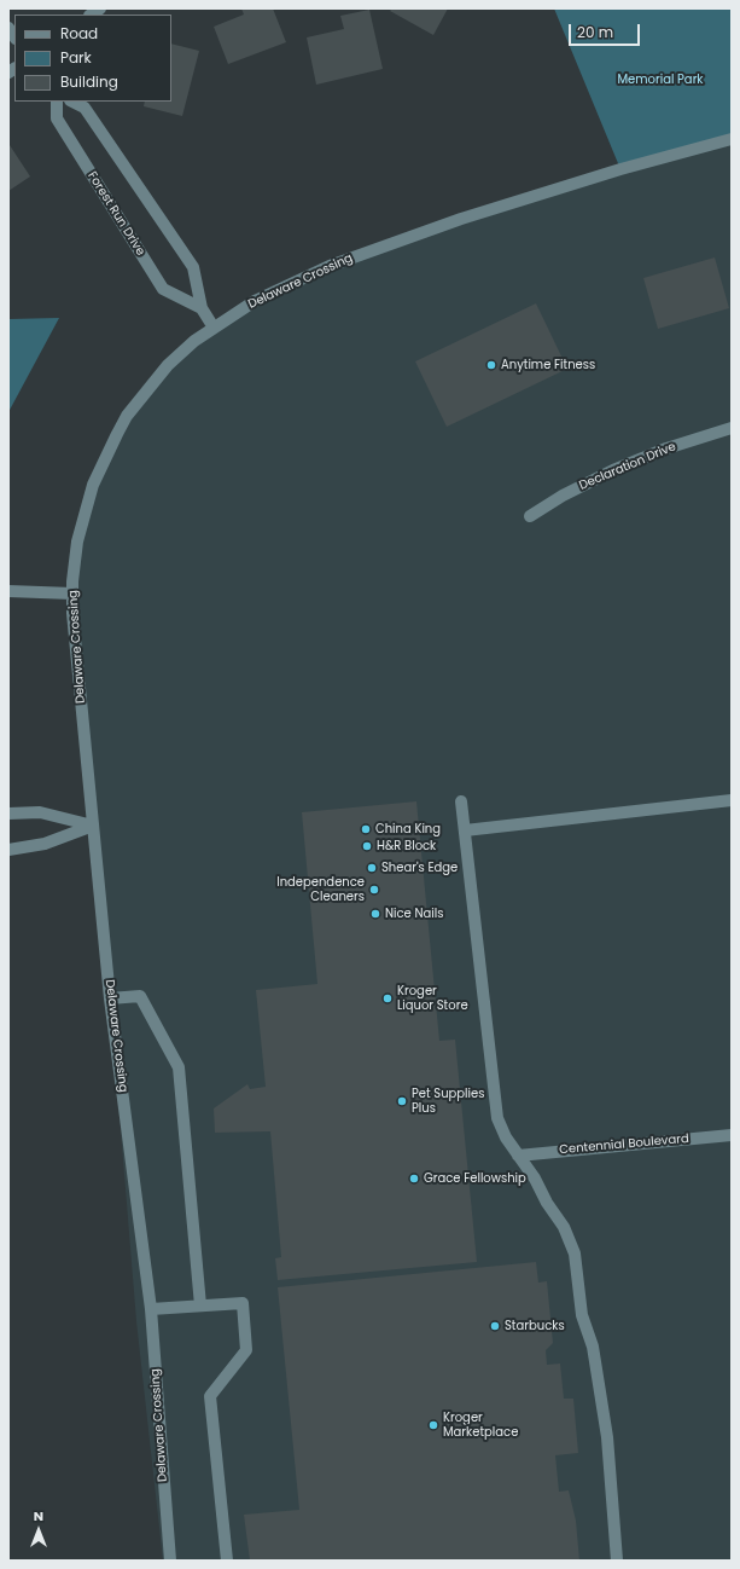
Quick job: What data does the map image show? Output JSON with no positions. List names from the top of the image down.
{
  "streets": {
    "street": [
      "Forest Run Drive",
      "Delaware Crossing",
      "Declaration Drive",
      "Centennial Boulevard"
    ]
  },
  "parks": ["Memorial Park"],
  "places": [
    "Anytime Fitness",
    "China King",
    "H&R Block",
    "Shear's Edge",
    "Independence Cleaners",
    "Nice Nails",
    "Kroger Liquor Store",
    "Pet Supplies Plus",
    "Grace Fellowship",
    "Starbucks",
    "Kroger Marketplace"
  ],
  "legend": ["Road", "Park", "Building"],
  "scale_bar": "20 m",
  "north": "top"
}
